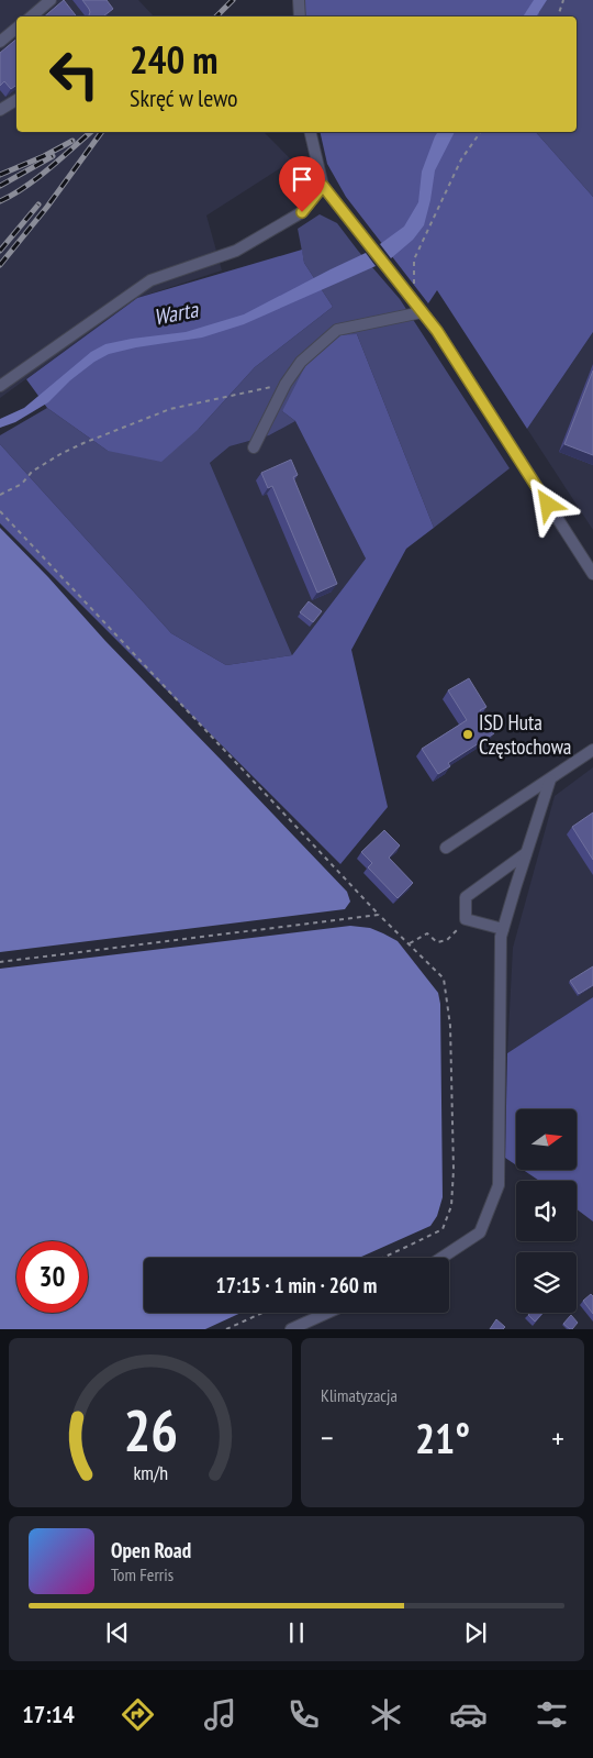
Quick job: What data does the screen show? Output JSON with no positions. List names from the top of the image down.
{
  "water": ["Warta"],
  "places": ["ISD Huta Częstochowa"],
  "north": "right",
  "page": {
    "turn": ["240 m", "Skręć w lewo"],
    "limit": "30",
    "trip": "17:15 · 1 min · 260 m",
    "tile": "Klimatyzacja",
    "heat": ["−", "21°", "+"],
    "song": ["Open Road", "Tom Ferris"],
    "tabs": "17:14",
    "gauge": ["26", "km/h"]
  }
}
